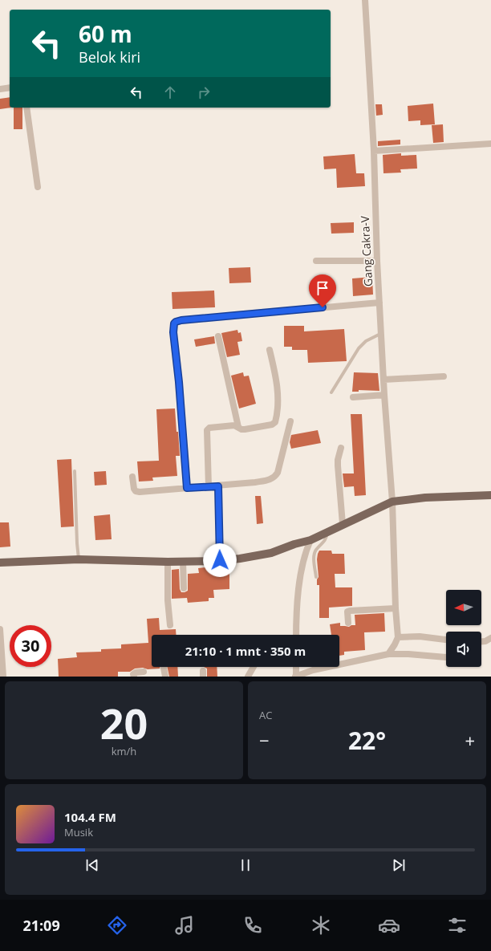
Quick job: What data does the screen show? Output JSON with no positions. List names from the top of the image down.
{
  "streets": {
    "street": ["Gang Cakra-V"]
  },
  "north": "left",
  "page": {
    "turn": ["60 m", "Belok kiri"],
    "limit": "30",
    "trip": "21:10 · 1 mnt · 350 m",
    "tile": [
      ["20", "km/h"],
      "AC"
    ],
    "heat": ["−", "22°", "+"],
    "song": ["104.4 FM", "Musik"],
    "tabs": "21:09"
  }
}
